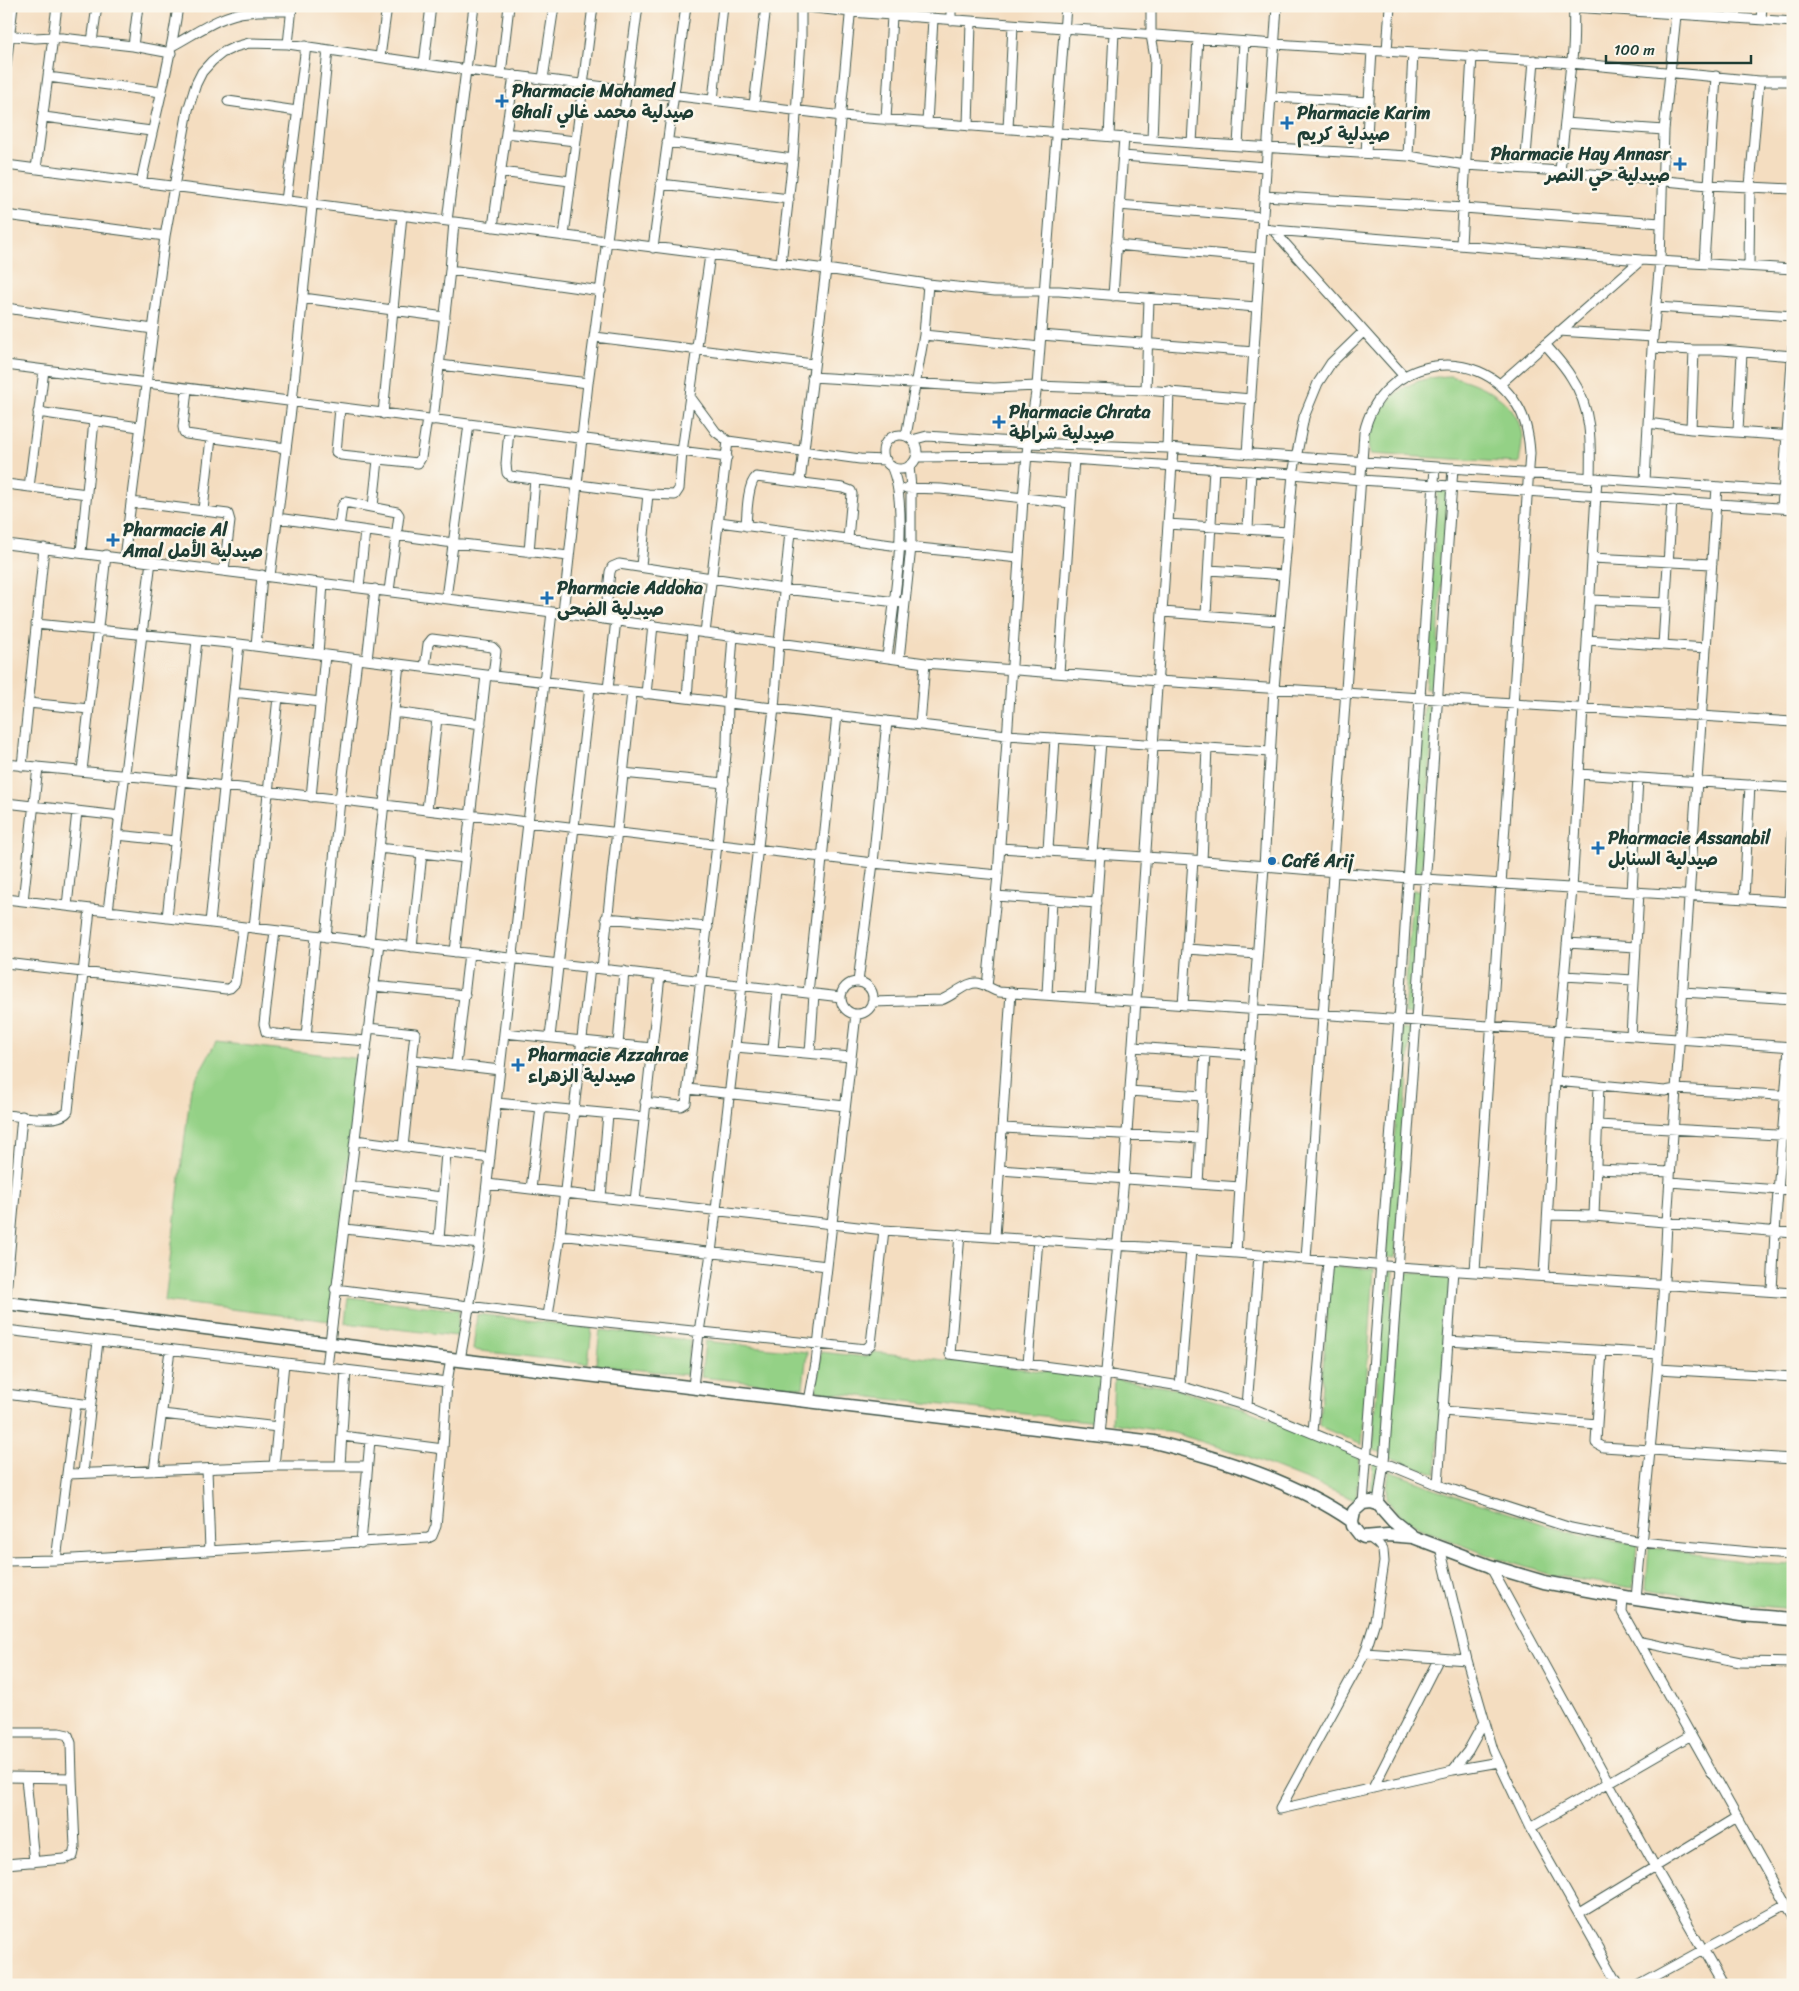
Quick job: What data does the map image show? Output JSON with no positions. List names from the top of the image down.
{
  "places": {
    "health": [
      "Pharmacie Mohamed Ghali صيدلية محمد غالي",
      "Pharmacie Karim صيدلية كريم",
      "Pharmacie Hay Annasr صيدلية حي النصر",
      "Pharmacie Chrata صيدلية شراطة",
      "Pharmacie Al Amal صيدلية الأمل",
      "Pharmacie Addoha صيدلية الضحى",
      "Pharmacie Assanabil صيدلية السنابل",
      "Pharmacie Azzahrae صيدلية الزهراء"
    ],
    "other": ["Café Arij"]
  },
  "scale_bar": "100 m"
}
